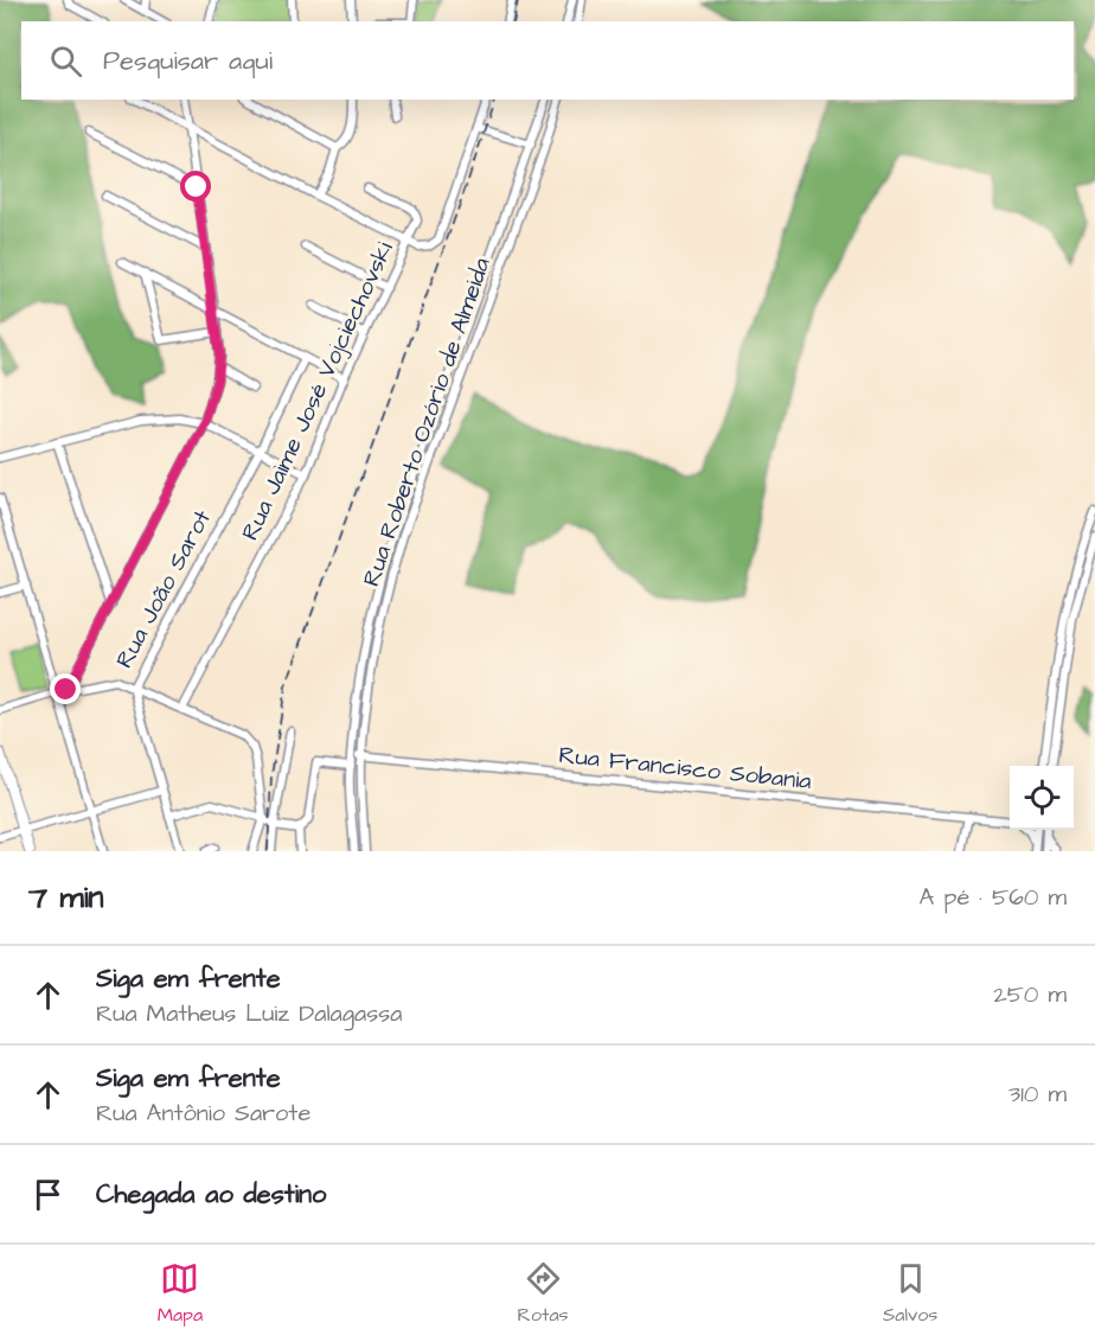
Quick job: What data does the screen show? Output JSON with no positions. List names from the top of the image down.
{
  "streets": {
    "street": [
      "Rua Jaime José Vojciechovski",
      "Rua Roberto Ozório de Almeida",
      "Rua João Sarot",
      "Rua Francisco Sobania"
    ]
  },
  "crossings": [
    ["Rua Roberto Ozório de Almeida", "Rua Francisco Sobania"]
  ],
  "page": {
    "search": "Pesquisar aqui",
    "heading": ["7 min", "A pé · 560 m"],
    "list": [
      ["Siga em frente", "Rua Matheus Luiz Dalagassa", "250 m"],
      ["Siga em frente", "Rua Antônio Sarote", "310 m"],
      "Chegada ao destino"
    ],
    "nav": ["Mapa", "Rotas", "Salvos"]
  }
}
